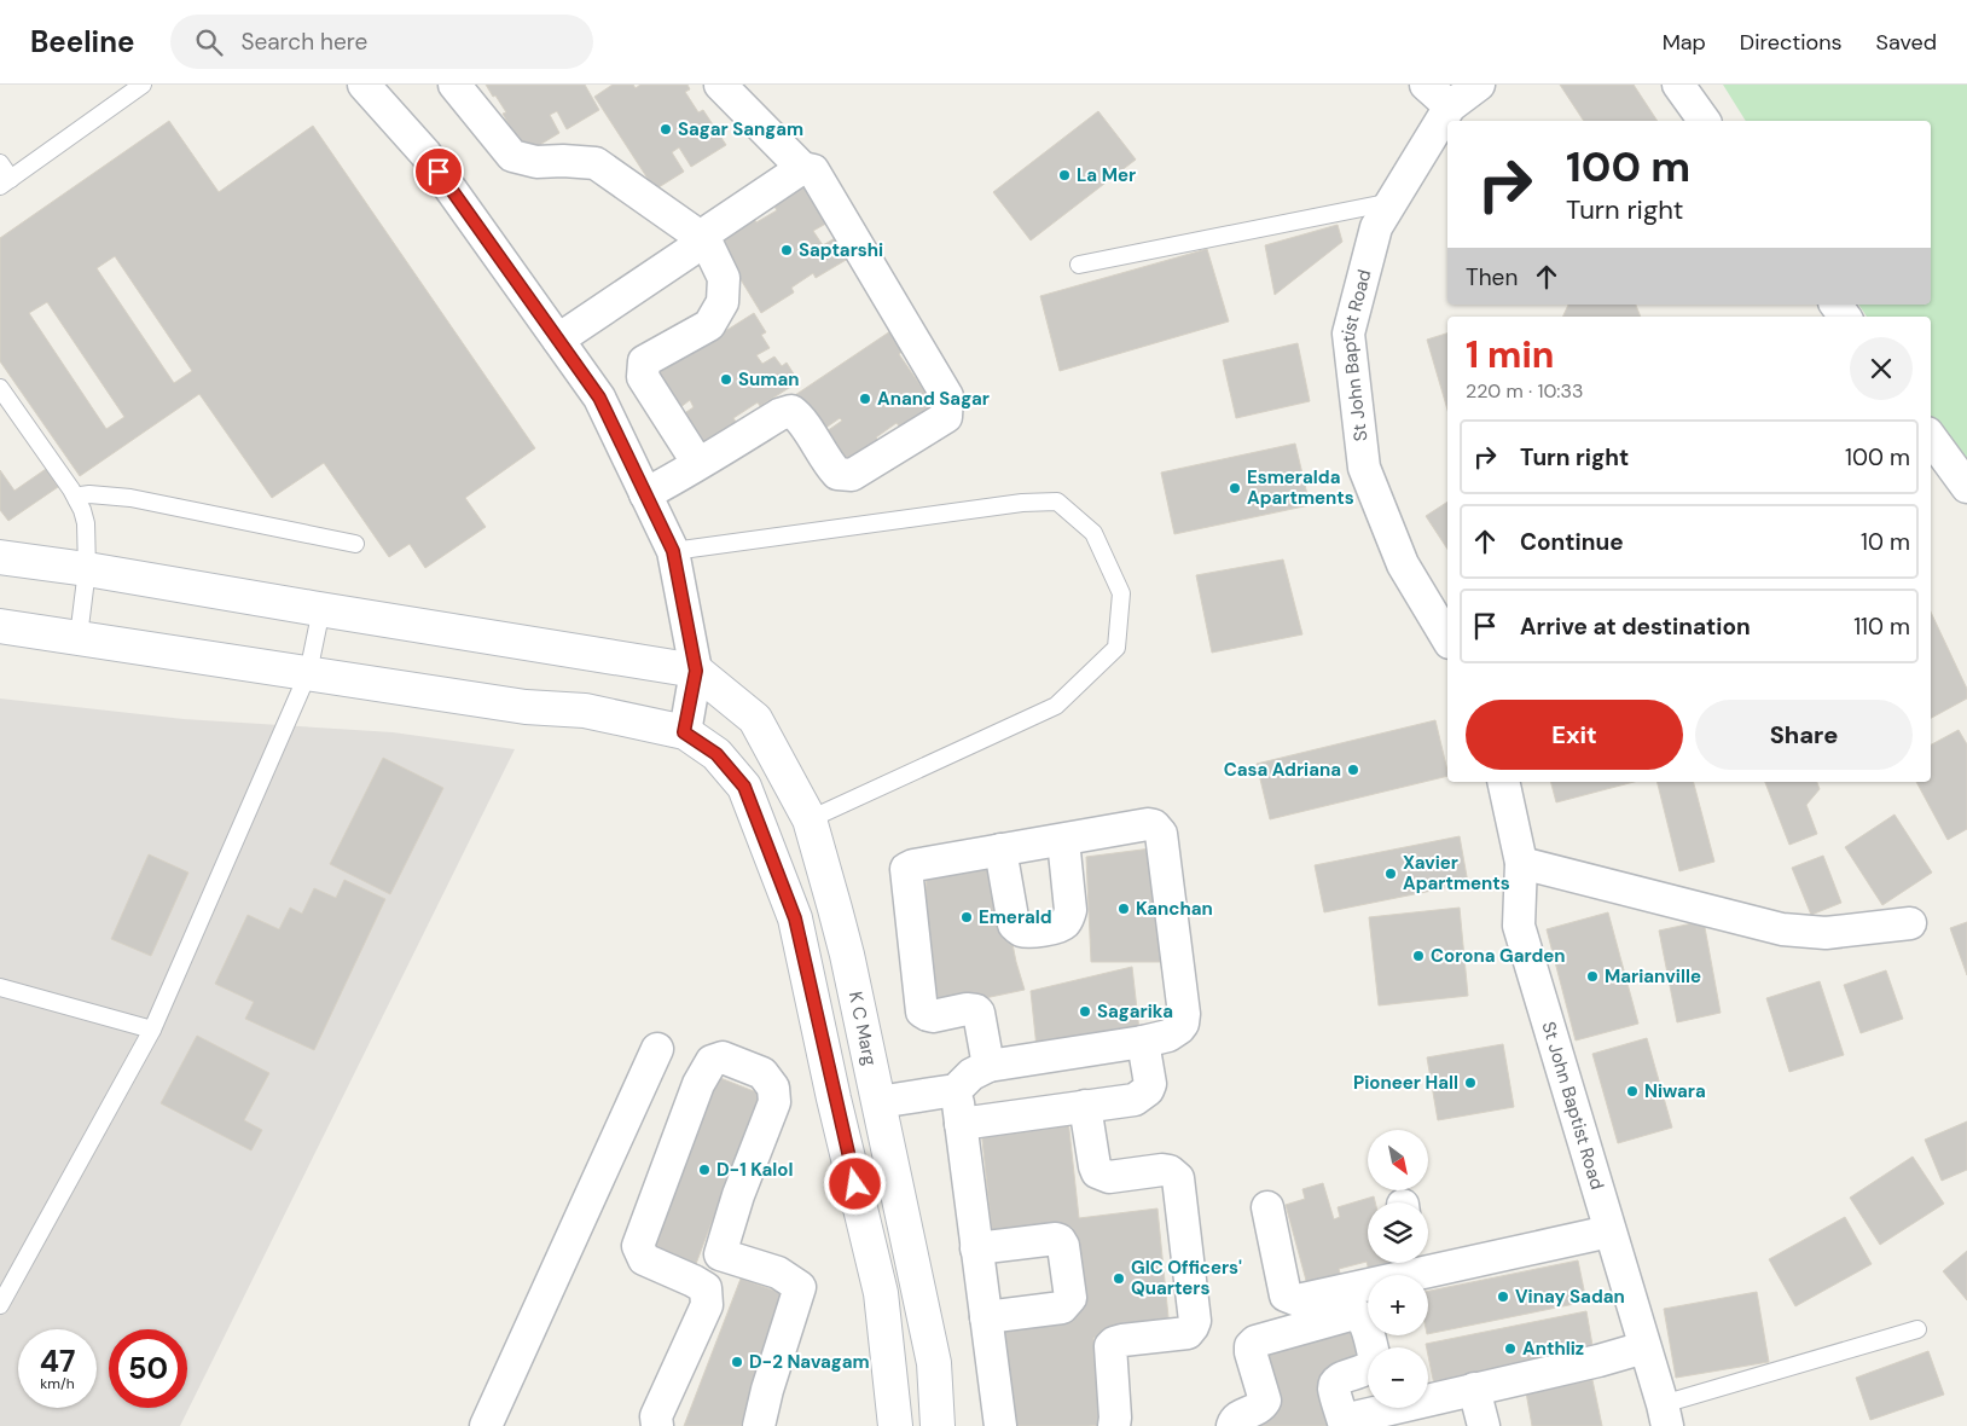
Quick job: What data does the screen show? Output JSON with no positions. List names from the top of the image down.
{
  "streets": {
    "main road": ["K C Marg"],
    "street": ["St John Baptist Road"]
  },
  "places": [
    "Sagar Sangam",
    "La Mer",
    "Saptarshi",
    "Suman",
    "Anand Sagar",
    "Esmeralda Apartments",
    "Casa Adriana",
    "Xavier Apartments",
    "Kanchan",
    "Emerald",
    "Corona Garden",
    "Marianville",
    "Sagarika",
    "Pioneer Hall",
    "Niwara",
    "D-1 Kalol",
    "GIC Officers' Quarters",
    "Vinay Sadan",
    "Anthliz",
    "D-2 Navagam"
  ],
  "north": "bottom right",
  "page": {
    "header": "Beeline",
    "search": "Search here",
    "nav": ["Map", "Directions", "Saved"],
    "turn": ["100 m", "Turn right"],
    "then": "Then",
    "heading": ["1 min", "220 m · 10:33"],
    "list": [
      {
        "name": "Turn right",
        "value": "100 m"
      },
      {
        "name": "Continue",
        "value": "10 m"
      },
      {
        "name": "Arrive at destination",
        "value": "110 m"
      }
    ],
    "buttons": ["Exit", "Share"],
    "map_buttons": ["+", "−"],
    "speed": "47 km/h",
    "limit": "50"
  }
}
